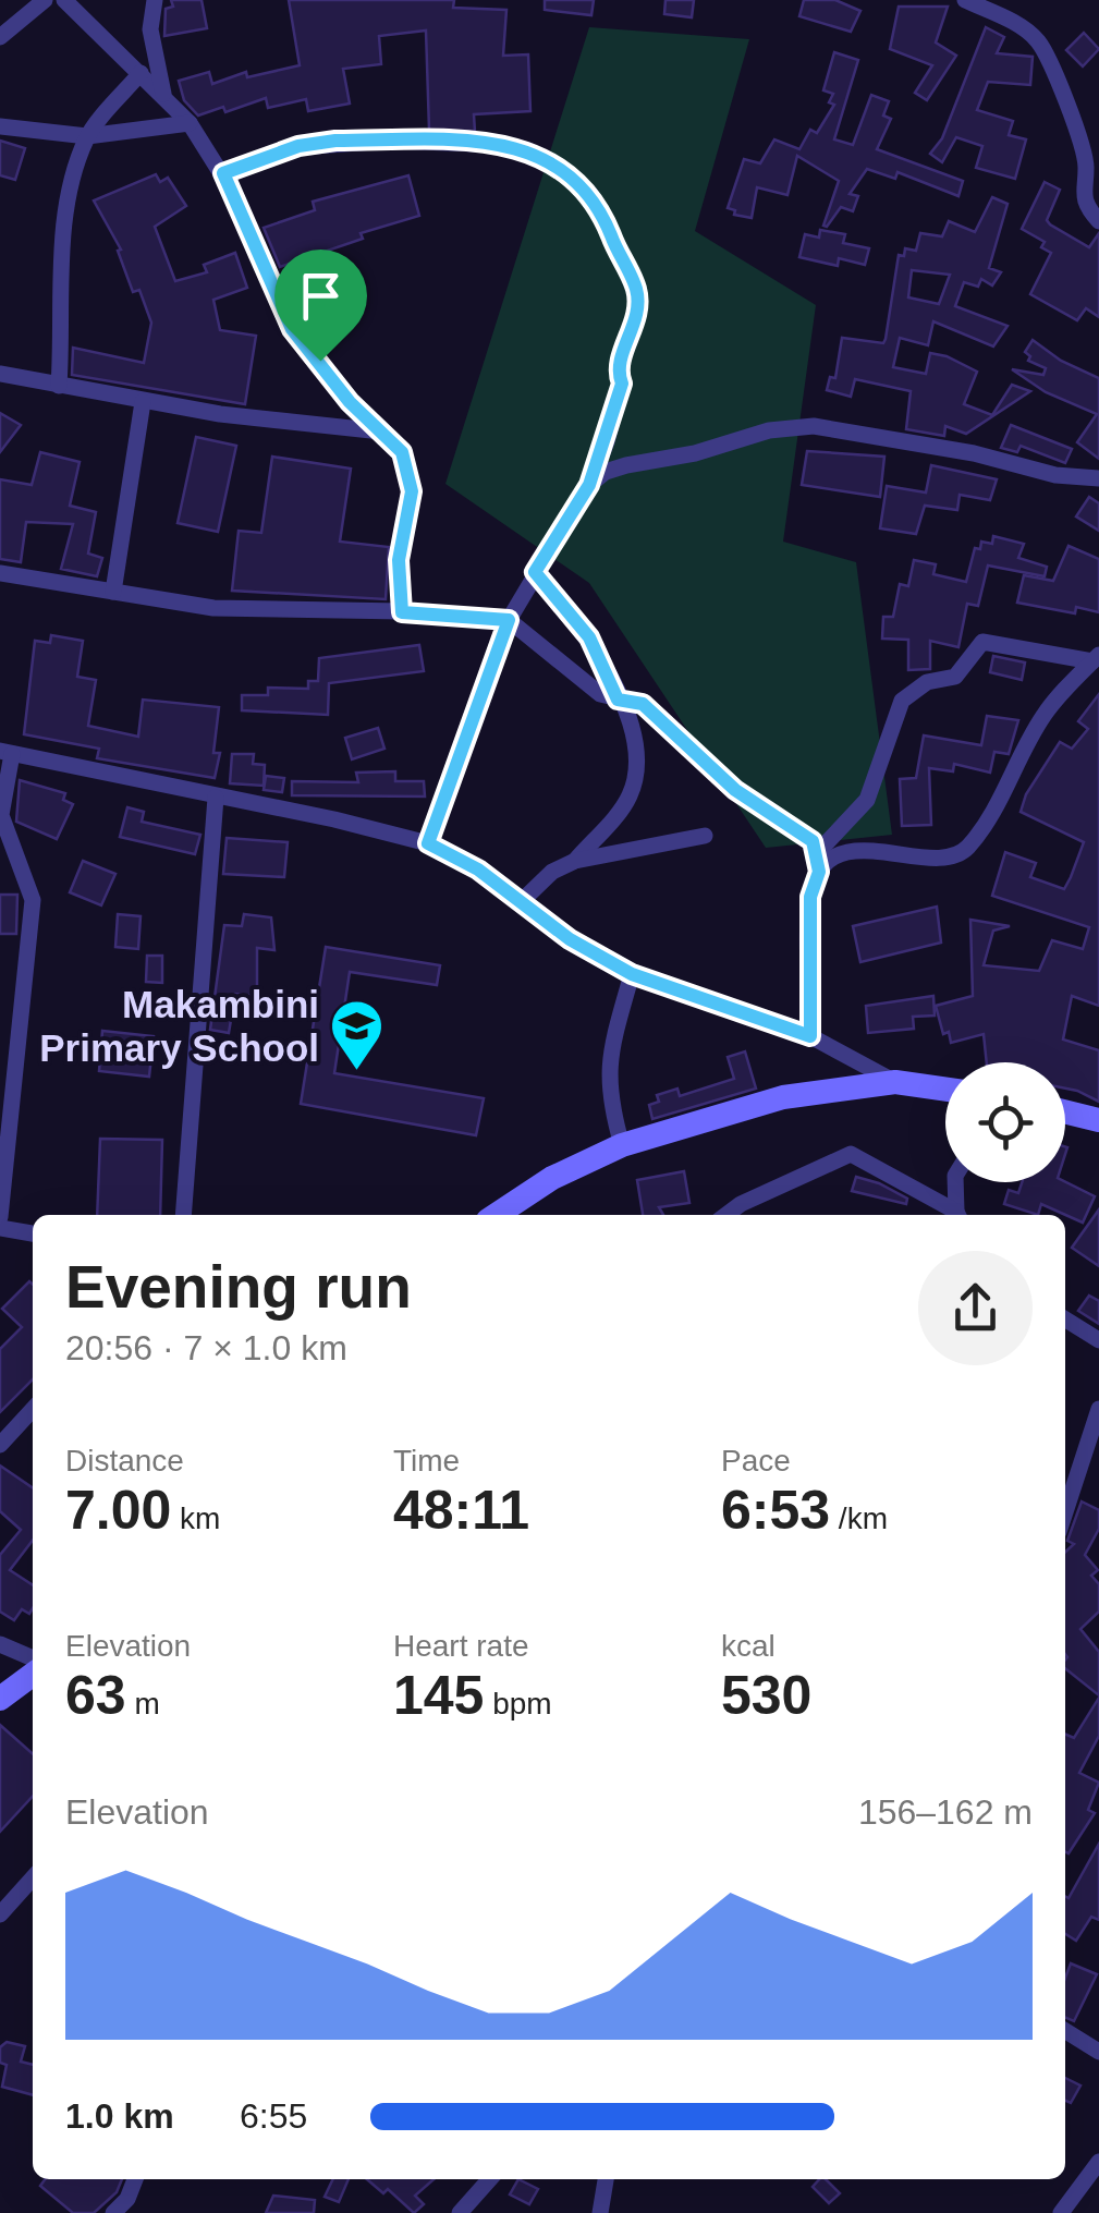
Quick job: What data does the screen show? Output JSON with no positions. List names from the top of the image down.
{
  "places": {
    "school or university": ["Makambini Primary School"]
  },
  "page": {
    "heading": ["Evening run", "20:56 · 7 × 1.0 km"],
    "stats": [
      ["Distance", "7.00 km"],
      ["Time", "48:11"],
      ["Pace", "6:53 /km"],
      ["Elevation", "63 m"],
      ["Heart rate", "145 bpm"],
      ["kcal", "530"]
    ],
    "chart": ["Elevation", "156–162 m"],
    "list": [
      {
        "name": "1.0 km",
        "note": "6:55"
      }
    ]
  }
}
